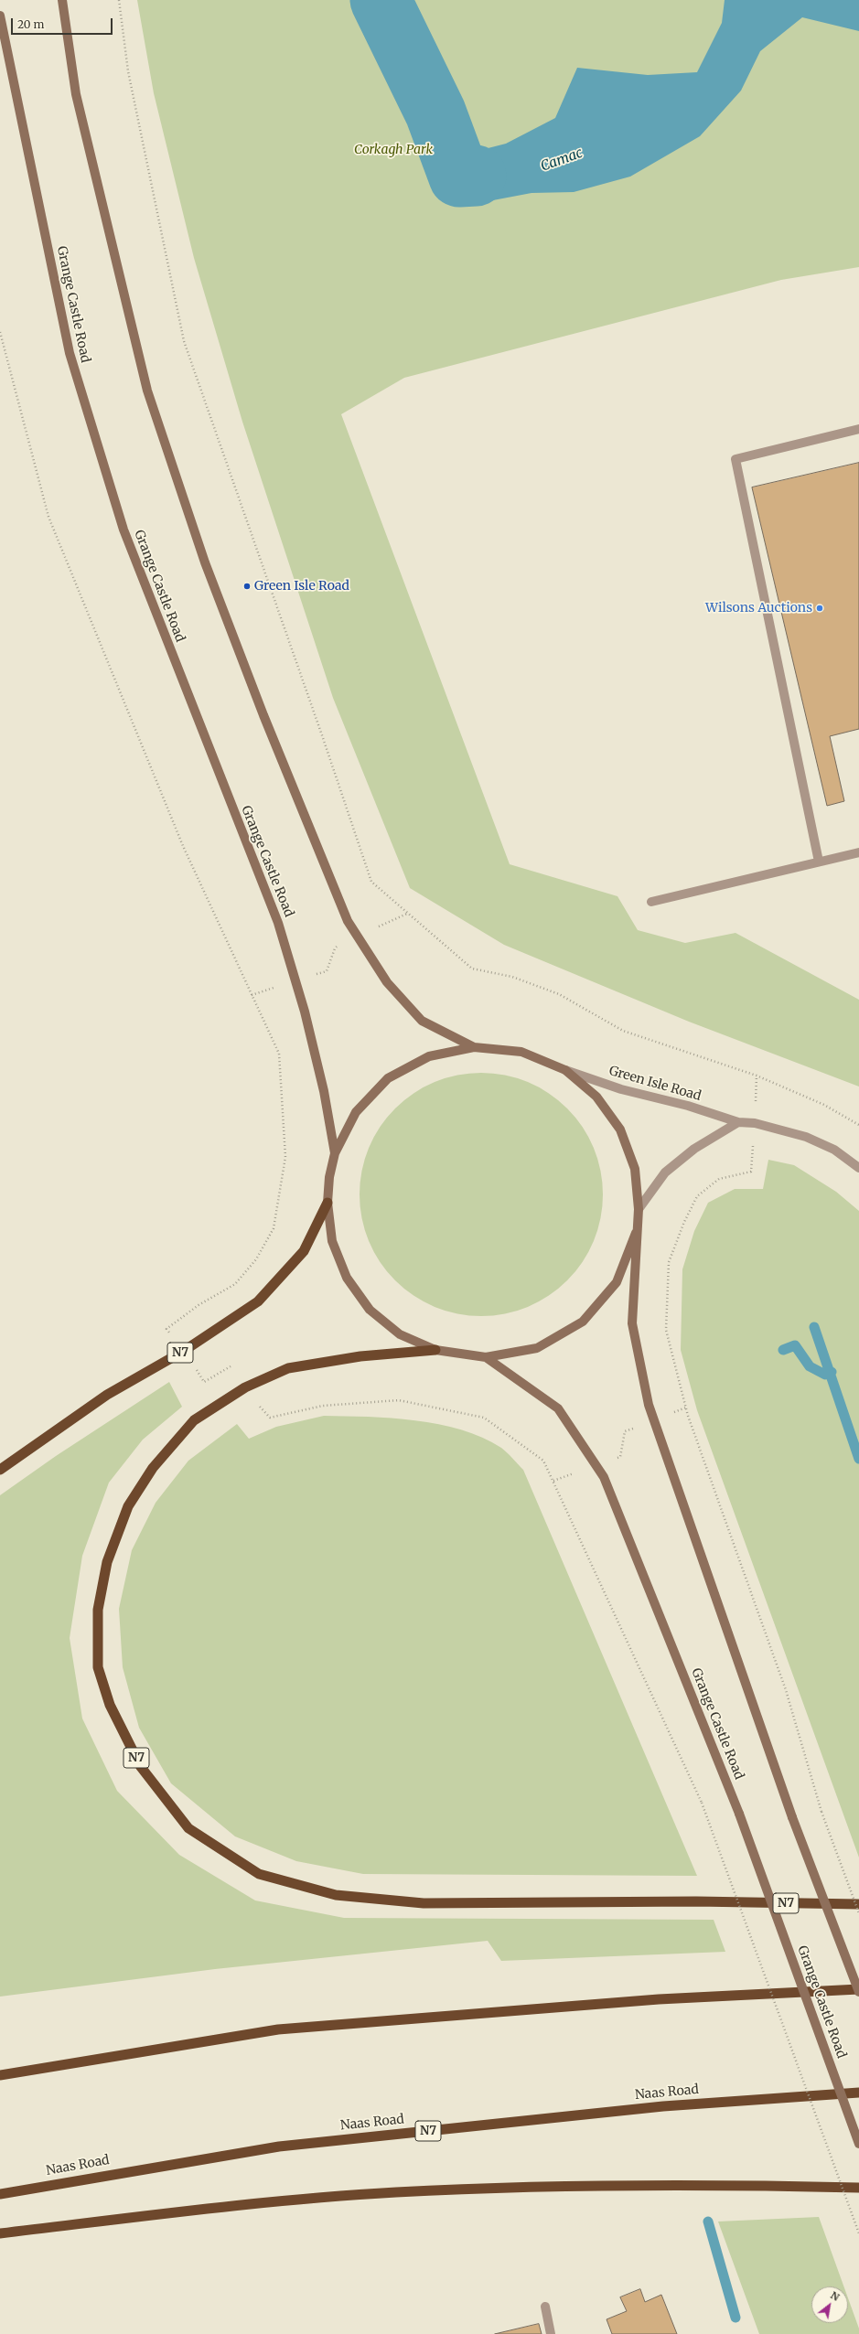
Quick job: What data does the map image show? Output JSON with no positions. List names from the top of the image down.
{
  "streets": {
    "highway": ["N7", "Naas Road"],
    "main road": ["Grange Castle Road"],
    "street": ["Green Isle Road"]
  },
  "crossings": [
    ["Grange Castle Road", "Green Isle Road"],
    ["Grange Castle Road", "N7"]
  ],
  "water": ["Camac"],
  "parks": ["Corkagh Park"],
  "places": ["Green Isle Road", "Wilsons Auctions"],
  "scale_bar": "20 m",
  "north": "top right"
}
